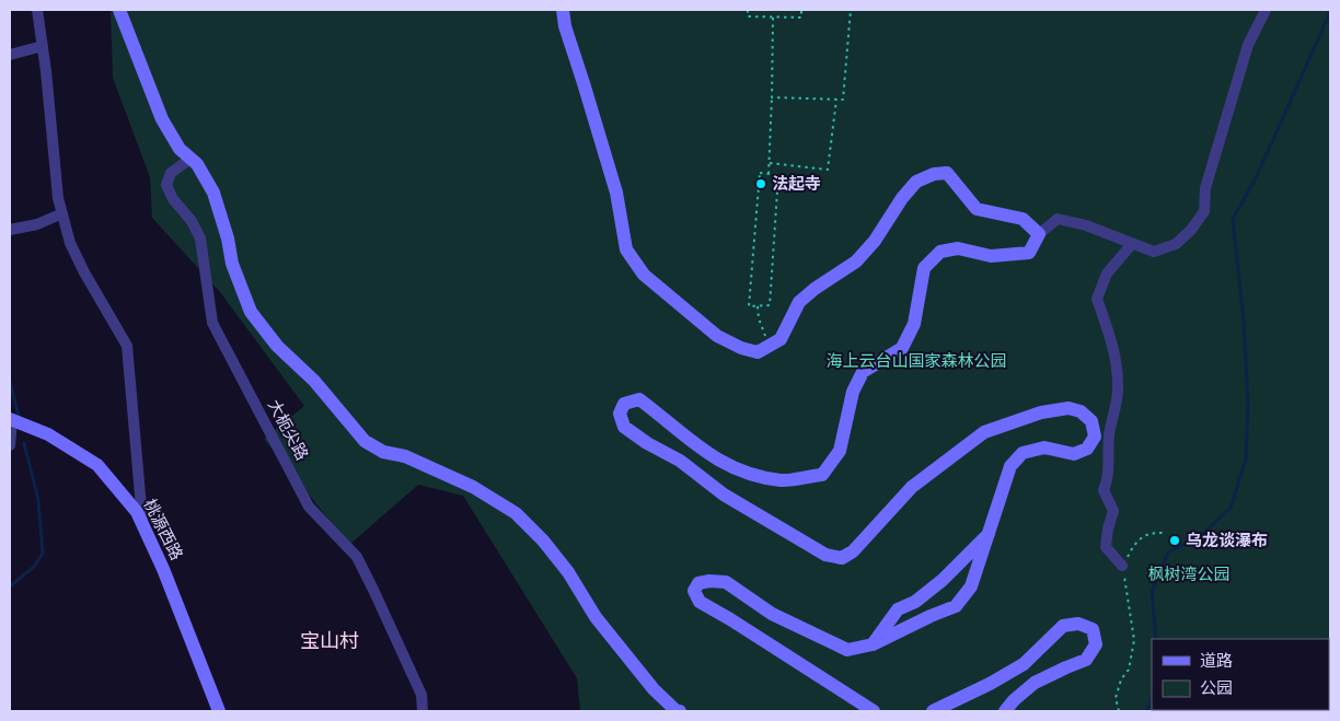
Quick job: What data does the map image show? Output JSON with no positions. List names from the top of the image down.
{
  "streets": {
    "street": ["大枙尖路", "桃源西路"]
  },
  "districts": ["宝山村"],
  "parks": ["海上云台山国家森林公园", "枫树湾公园"],
  "places": ["法起寺", "乌龙谈瀑布"],
  "legend": ["道路", "公园"]
}
